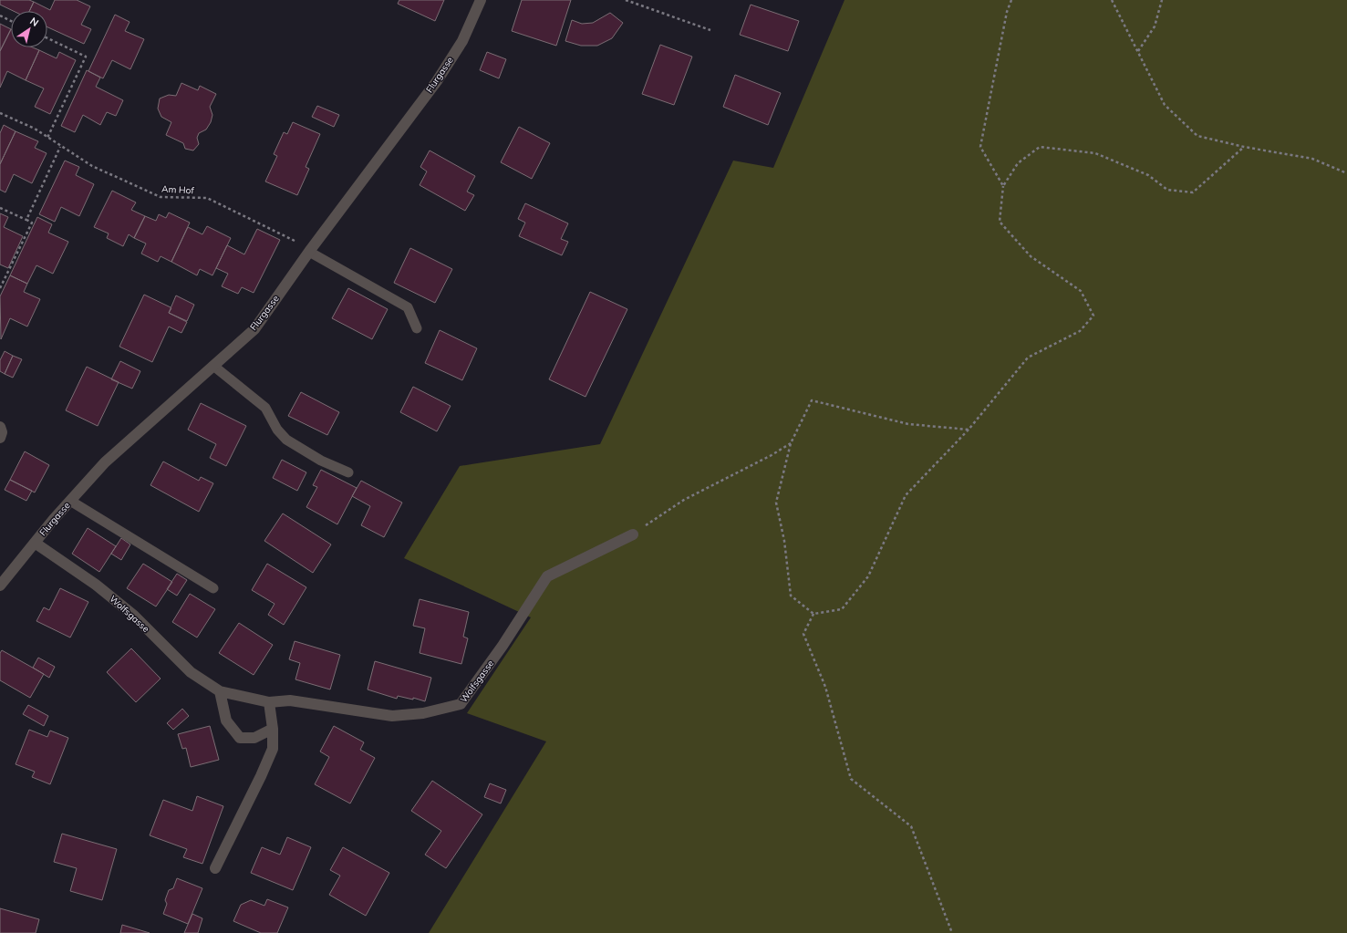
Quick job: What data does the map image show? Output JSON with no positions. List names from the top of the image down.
{
  "streets": {
    "street": ["Flurgasse", "Wolfsgasse"],
    "path": ["Am Hof"]
  },
  "crossings": [
    ["Flurgasse", "Am Hof"],
    ["Flurgasse", "Wolfsgasse"]
  ],
  "north": "top right"
}
